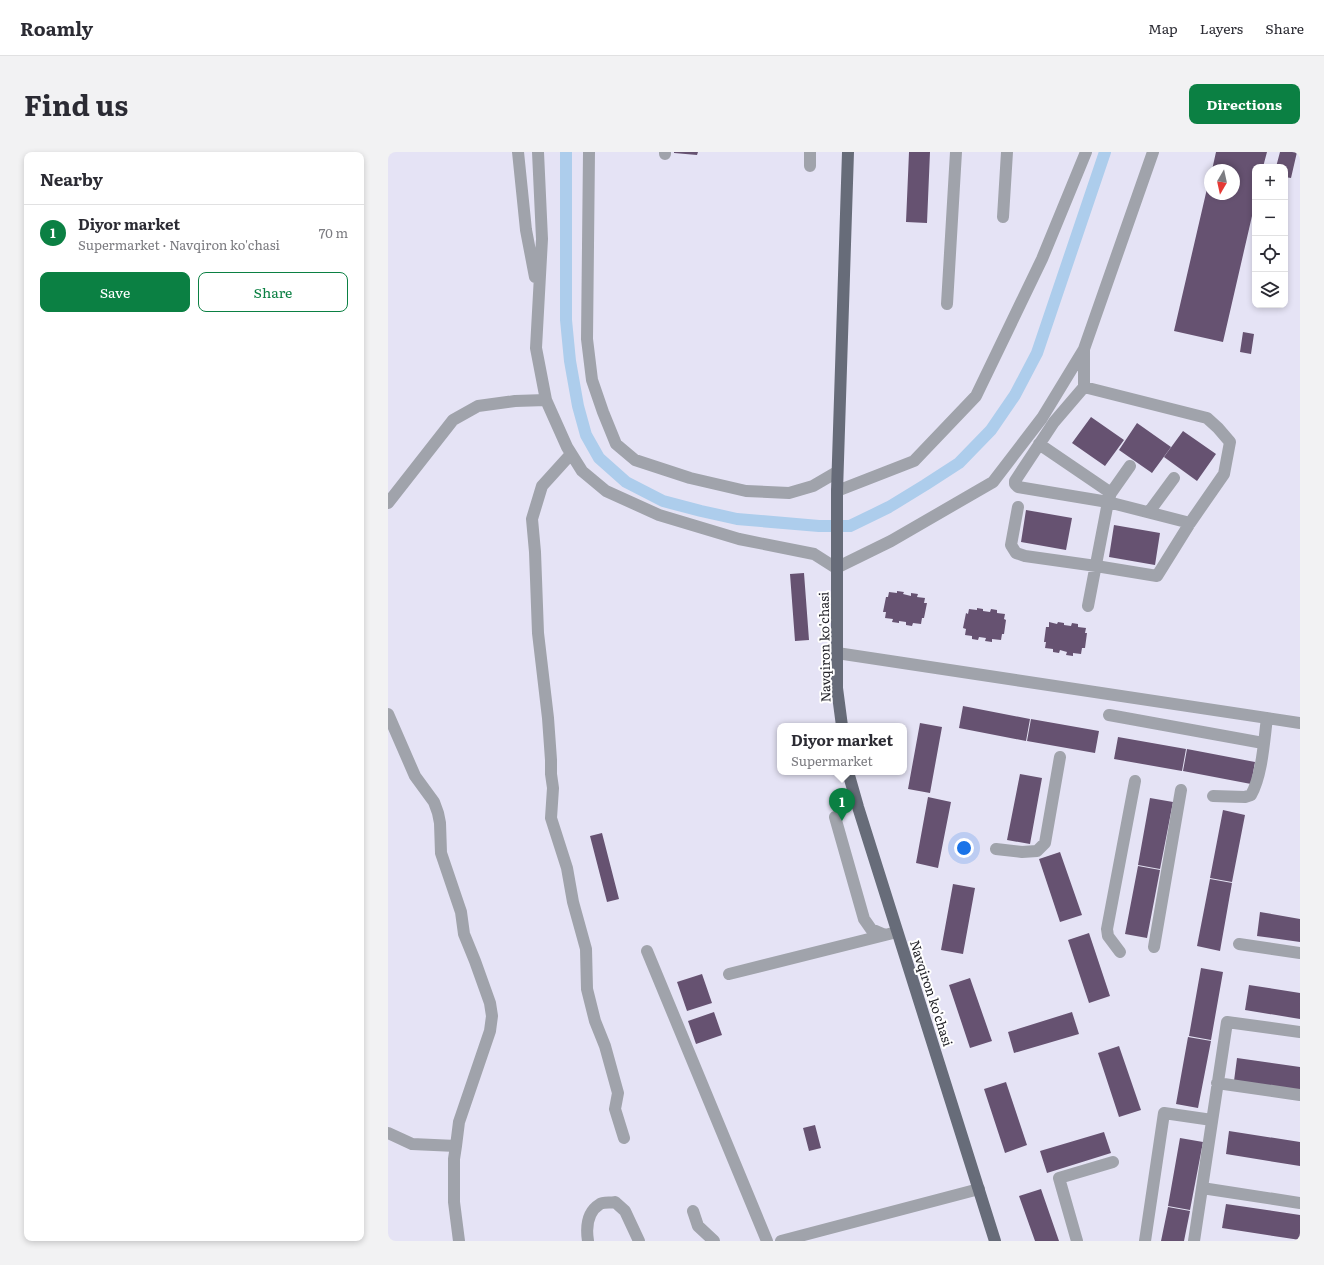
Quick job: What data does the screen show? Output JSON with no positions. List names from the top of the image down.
{
  "streets": {
    "main road": ["Navqiron ko'chasi"]
  },
  "north": "bottom",
  "page": {
    "header": "Roamly",
    "nav": ["Map", "Layers", "Share"],
    "title": "Find us",
    "buttons": [
      "Directions",
      ["Save", "Share"]
    ],
    "heading": "Nearby",
    "map_buttons": ["+", "−"],
    "list": [
      {
        "mark": "1",
        "name": "Diyor market",
        "note": "Supermarket · Navqiron ko'chasi",
        "value": "70 m"
      }
    ],
    "popup": ["Diyor market", "Supermarket"],
    "pins": "1"
  }
}
